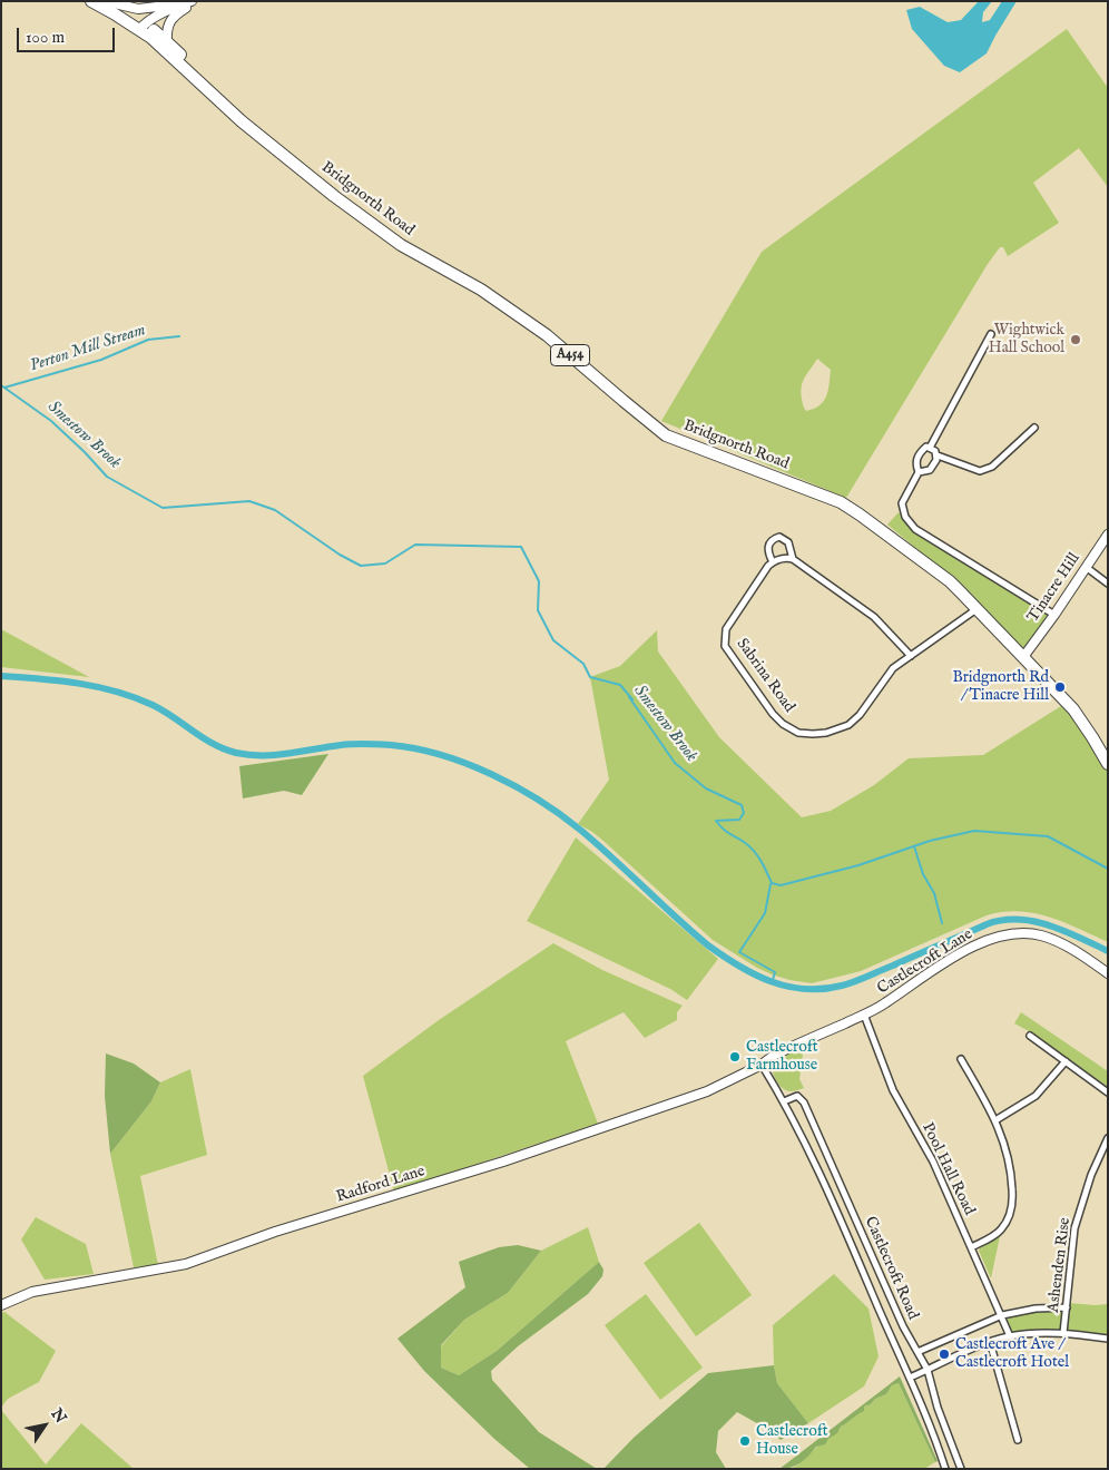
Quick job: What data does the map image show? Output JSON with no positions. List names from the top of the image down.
{
  "streets": {
    "highway": ["Bridgnorth Road", "A454"],
    "street": [
      "Tinacre Hill",
      "Sabrina Road",
      "Castlecroft Lane",
      "Pool Hall Road",
      "Radford Lane",
      "Ashenden Rise",
      "Castlecroft Road"
    ]
  },
  "crossings": [
    ["Bridgnorth Road", "Tinacre Hill"],
    ["Bridgnorth Road", "Sabrina Road"],
    ["Castlecroft Lane", "Pool Hall Road"],
    ["Castlecroft Lane", "Radford Lane"],
    ["Castlecroft Lane", "Castlecroft Road"],
    ["Radford Lane", "Castlecroft Road"]
  ],
  "water": ["Perton Mill Stream", "Smestow Brook"],
  "places": [
    "Wightwick Hall School",
    "Bridgnorth Rd / Tinacre Hill",
    "Castlecroft Farmhouse",
    "Castlecroft Ave / Castlecroft Hotel",
    "Castlecroft House"
  ],
  "scale_bar": "100 m",
  "north": "top right"
}
